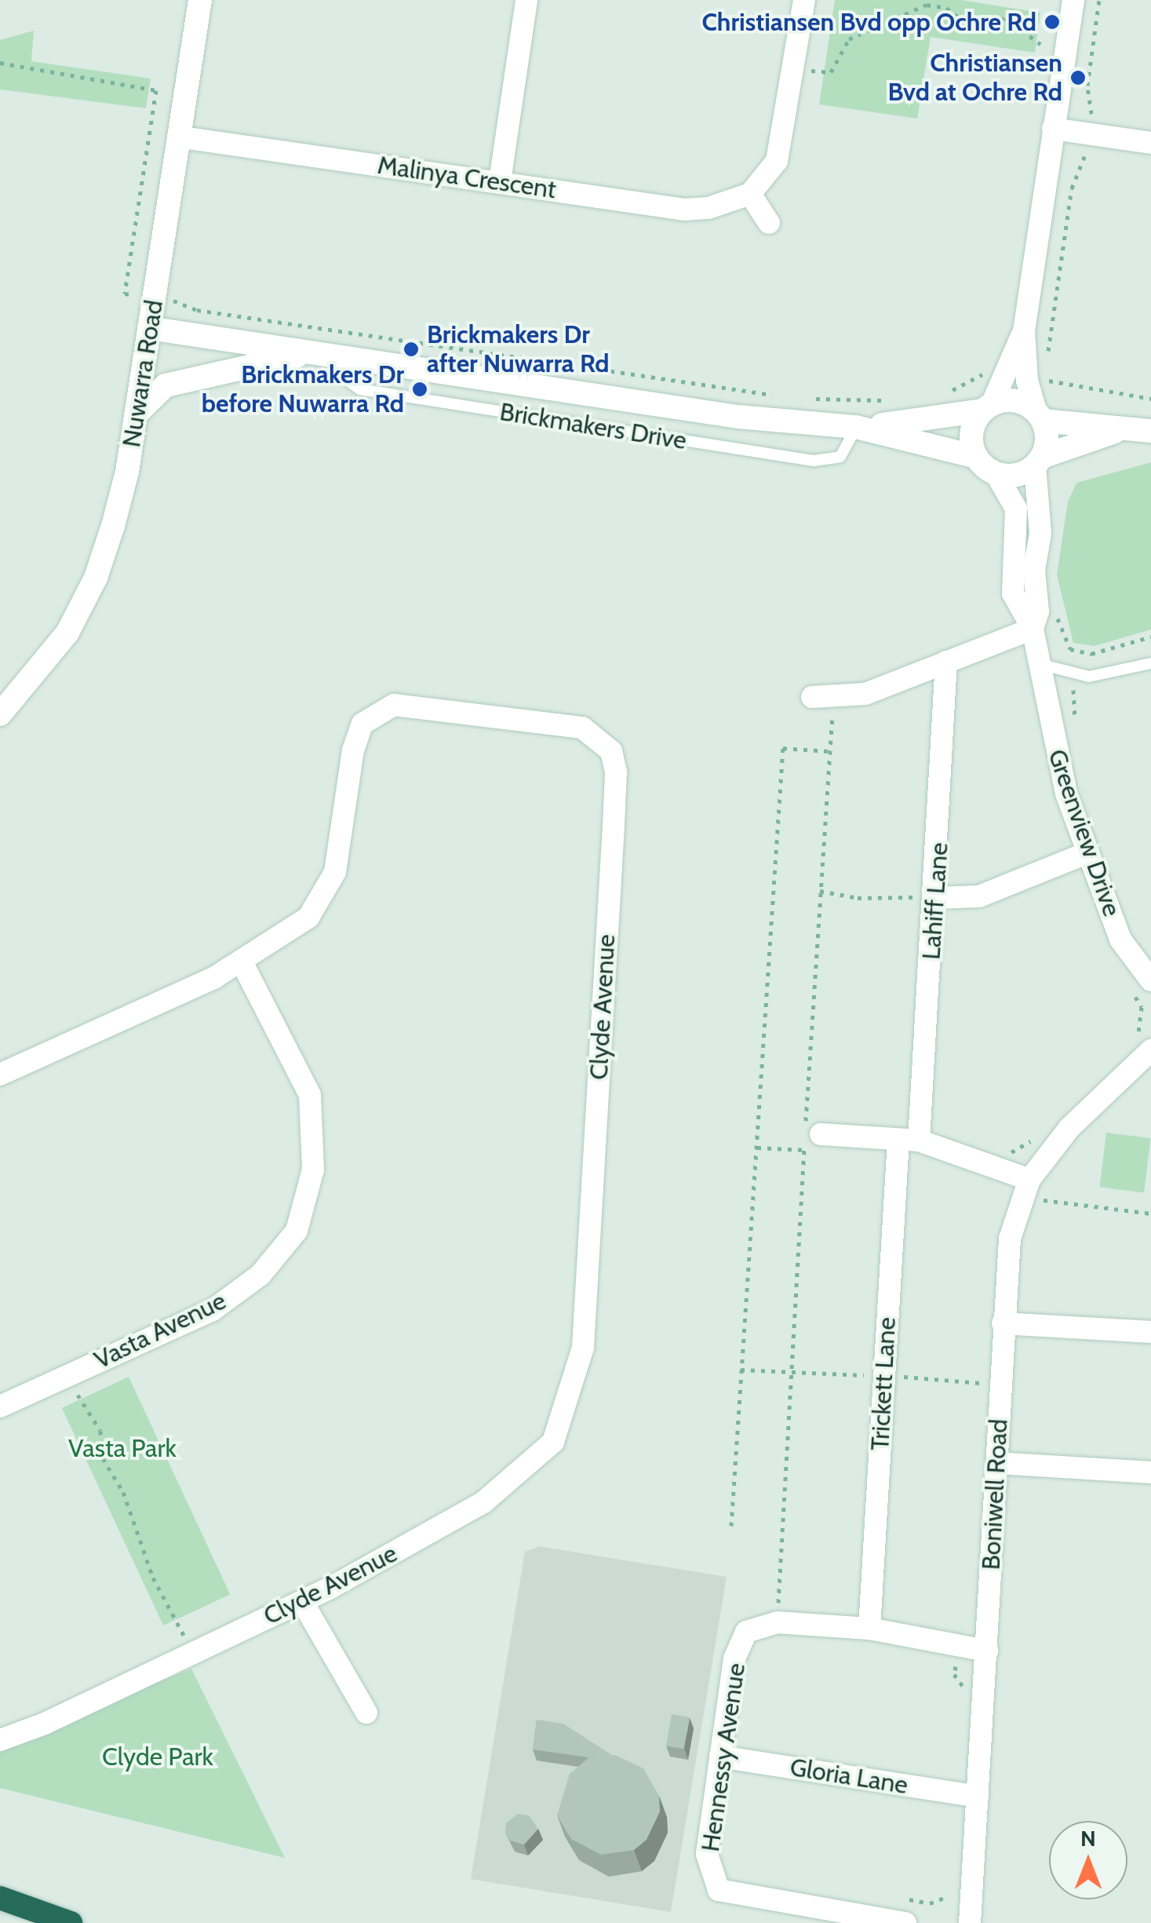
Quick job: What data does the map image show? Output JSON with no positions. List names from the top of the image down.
{
  "streets": {
    "street": [
      "Malinya Crescent",
      "Nuwarra Road",
      "Brickmakers Drive",
      "Greenview Drive",
      "Lahiff Lane",
      "Clyde Avenue",
      "Vasta Avenue",
      "Trickett Lane",
      "Boniwell Road",
      "Hennessy Avenue",
      "Gloria Lane"
    ]
  },
  "crossings": [
    ["Malinya Crescent", "Nuwarra Road"],
    ["Nuwarra Road", "Brickmakers Drive"],
    ["Brickmakers Drive", "Greenview Drive"],
    ["Lahiff Lane", "Trickett Lane"],
    ["Clyde Avenue", "Vasta Avenue"],
    ["Trickett Lane", "Hennessy Avenue"],
    ["Boniwell Road", "Hennessy Avenue"],
    ["Boniwell Road", "Gloria Lane"],
    ["Hennessy Avenue", "Gloria Lane"]
  ],
  "parks": ["Vasta Park", "Clyde Park"],
  "places": [
    "Christiansen Bvd opp Ochre Rd",
    "Christiansen Bvd at Ochre Rd",
    "Brickmakers Dr after Nuwarra Rd",
    "Brickmakers Dr before Nuwarra Rd"
  ],
  "north": "top"
}
